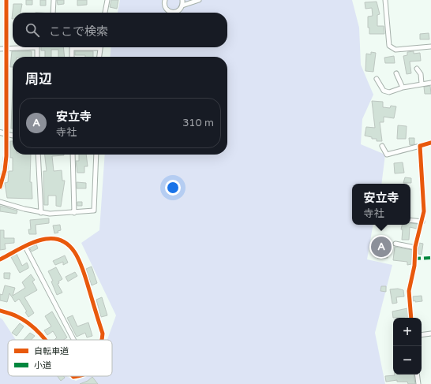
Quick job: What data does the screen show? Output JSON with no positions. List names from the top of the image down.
{
  "legend": ["自転車道", "小道"],
  "page": {
    "search": "ここで検索",
    "heading": "周辺",
    "list": [
      {
        "mark": "A",
        "name": "安立寺",
        "note": "寺社",
        "value": "310 m"
      }
    ],
    "popup": ["安立寺", "寺社"],
    "pins": "A",
    "map_buttons": ["+", "−"]
  }
}
